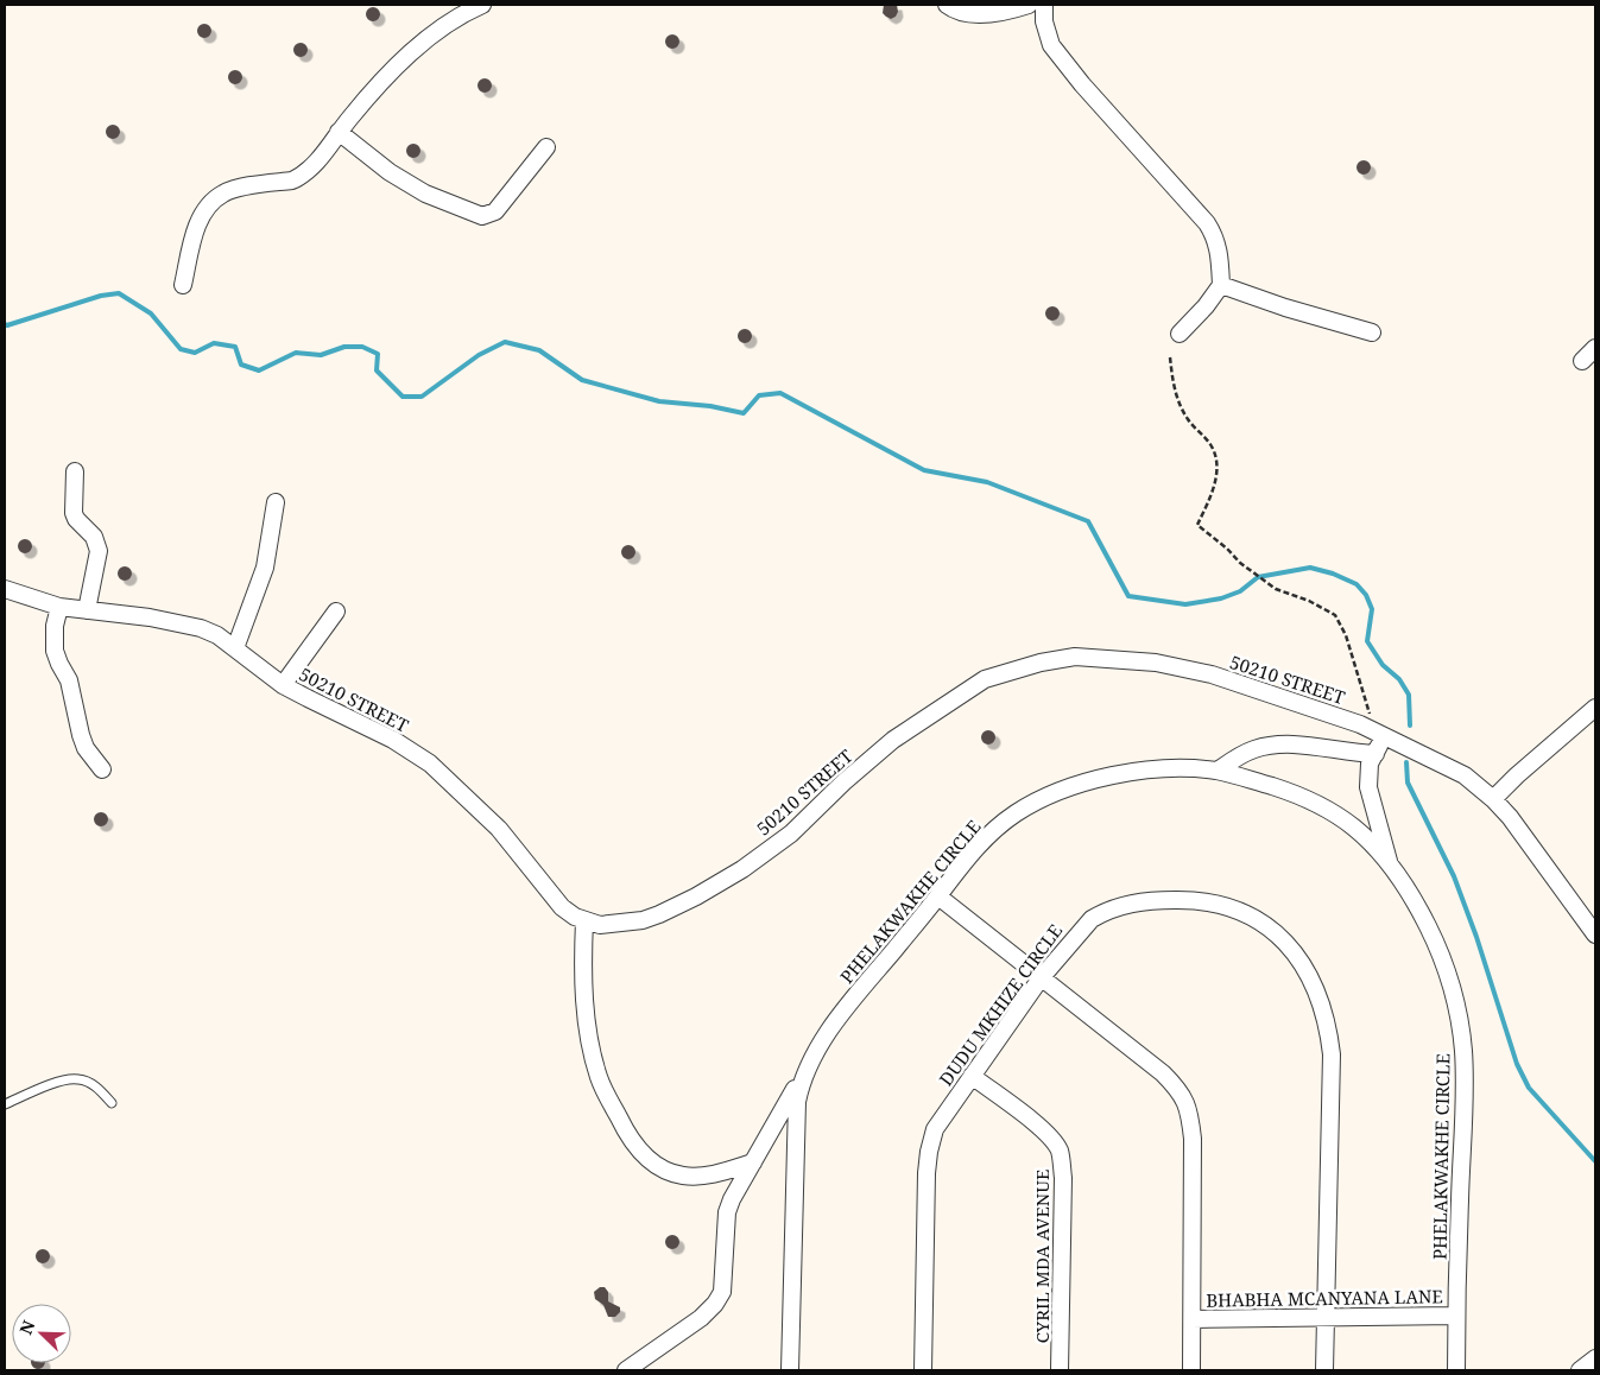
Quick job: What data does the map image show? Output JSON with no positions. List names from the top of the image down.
{
  "streets": {
    "street": [
      "50210 STREET",
      "PHELAKWAKHE CIRCLE",
      "DUDU MKHIZE CIRCLE",
      "CYRIL MDA AVENUE",
      "BHABHA MCANYANA LANE"
    ]
  },
  "crossings": [
    ["PHELAKWAKHE CIRCLE", "BHABHA MCANYANA LANE"],
    ["DUDU MKHIZE CIRCLE", "CYRIL MDA AVENUE"],
    ["DUDU MKHIZE CIRCLE", "BHABHA MCANYANA LANE"]
  ],
  "north": "top left"
}
